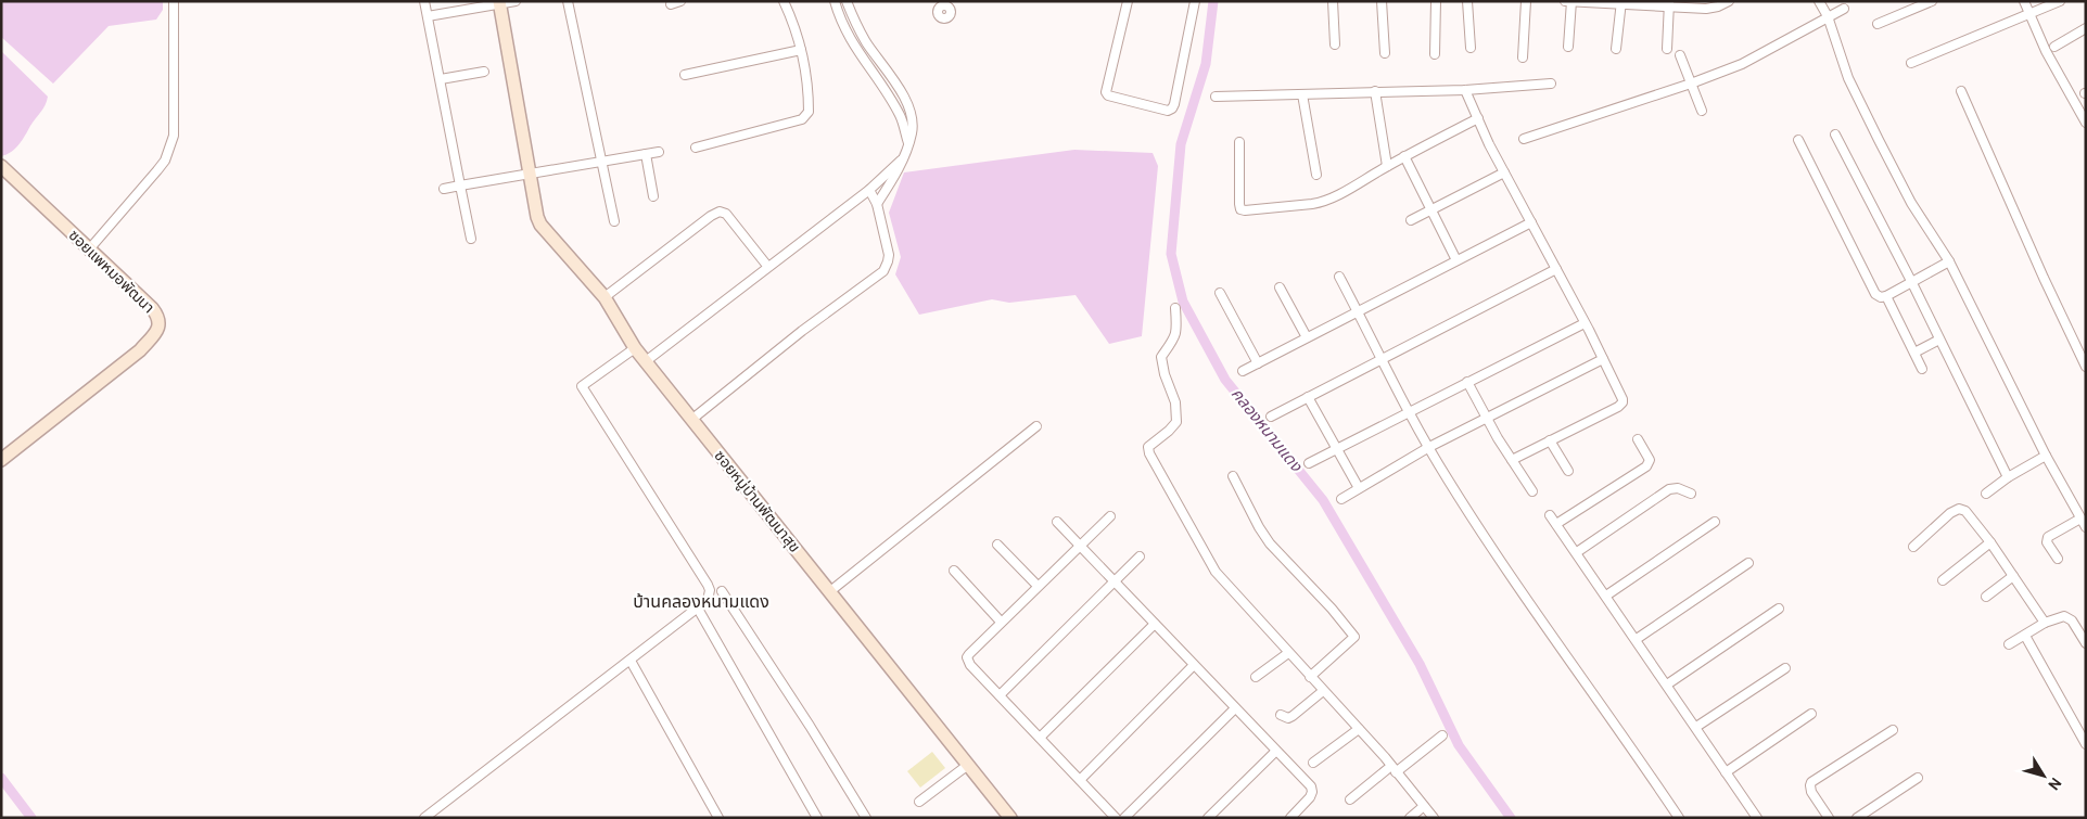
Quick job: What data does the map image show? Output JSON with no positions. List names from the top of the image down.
{
  "streets": {
    "street": ["ซอยแพหมอพัฒนา", "ซอยหมู่บ้านพัฒนาสุข"]
  },
  "districts": ["บ้านคลองหนามแดง"],
  "water": ["คลองหนามแดง"],
  "north": "bottom right"
}
